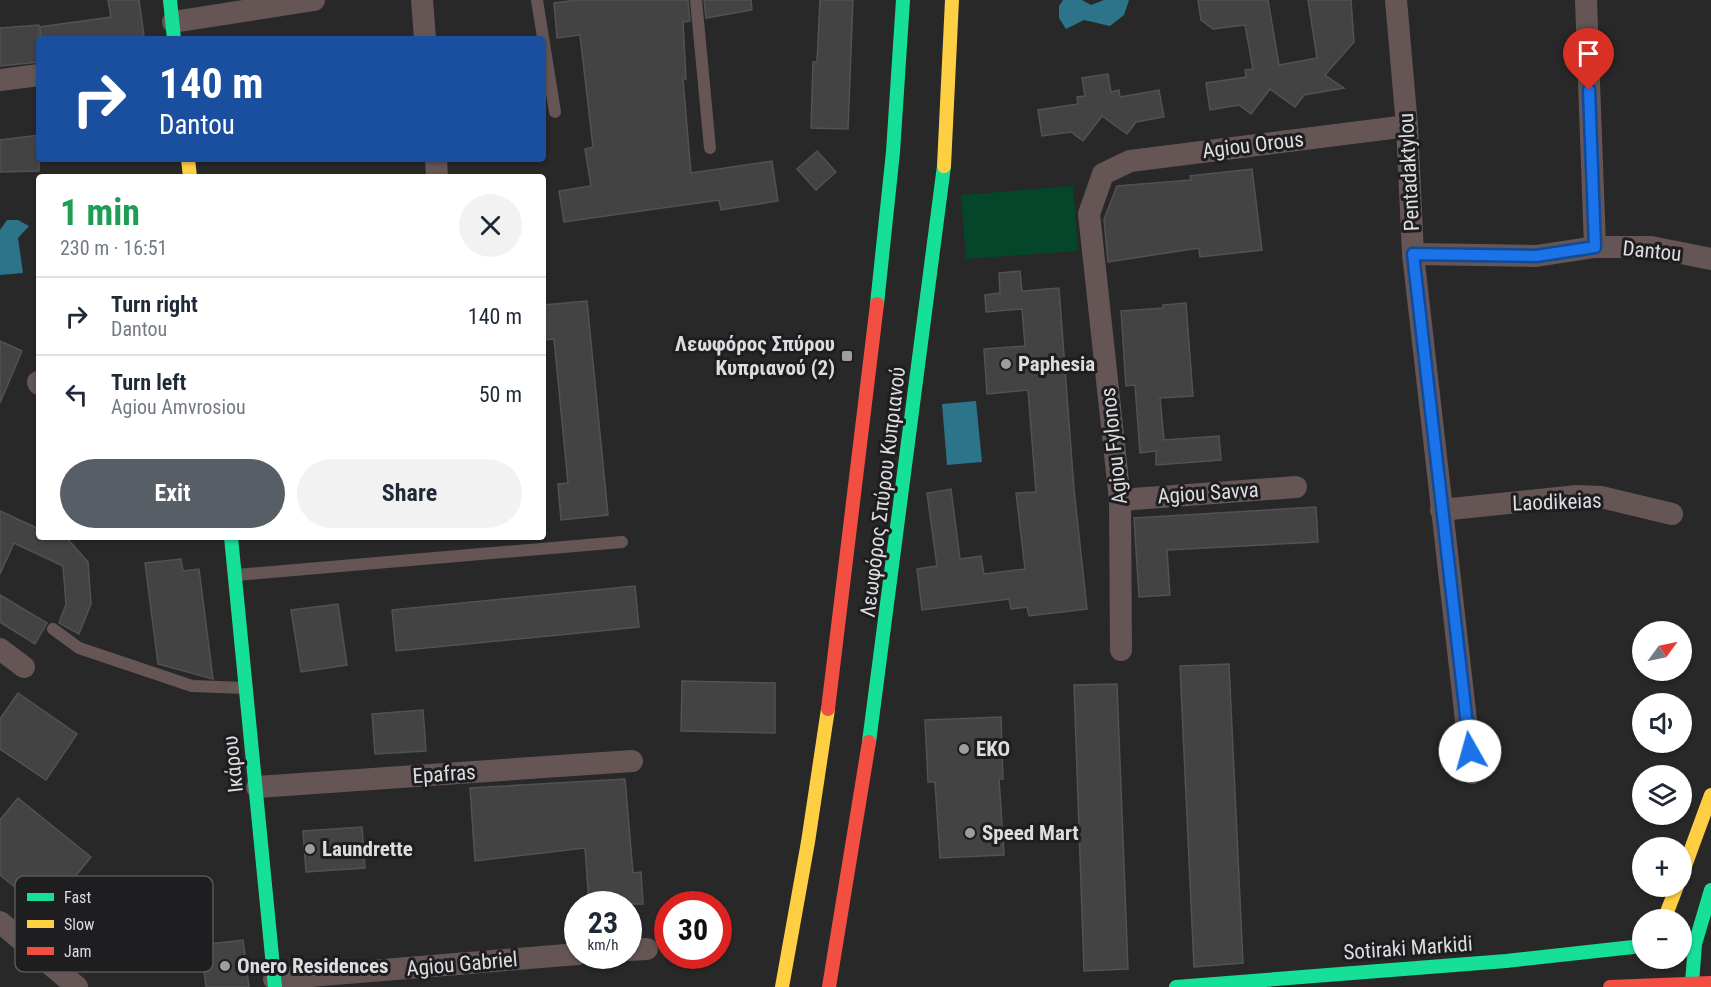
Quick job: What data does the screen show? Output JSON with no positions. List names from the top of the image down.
{
  "streets": {
    "main road": ["Λεωφόρος Σπύρου Κυπριανού", "Ικάρου", "Sotiraki Markidi"],
    "street": [
      "Agiou Orous",
      "Pentadaktylou",
      "Dantou",
      "Agiou Fylonos",
      "Agiou Savva",
      "Laodikeias",
      "Epafras",
      "Agiou Gabriel"
    ]
  },
  "crossings": [
    ["Agiou Orous", "Pentadaktylou"],
    ["Agiou Orous", "Agiou Fylonos"],
    ["Pentadaktylou", "Dantou"],
    ["Pentadaktylou", "Laodikeias"],
    ["Agiou Fylonos", "Agiou Savva"],
    ["Ικάρου", "Epafras"],
    ["Ικάρου", "Agiou Gabriel"]
  ],
  "places": {
    "transit": ["Λεωφόρος Σπύρου Κυπριανού (2)"],
    "other": [
      "Paphesia",
      "EKO",
      "Speed Mart",
      "Laundrette",
      "Onero Residences"
    ]
  },
  "legend": ["Fast", "Slow", "Jam"],
  "north": "top right",
  "page": {
    "turn": ["140 m", "Dantou"],
    "heading": ["1 min", "230 m · 16:51"],
    "list": [
      {
        "name": "Turn right",
        "note": "Dantou",
        "value": "140 m"
      },
      {
        "name": "Turn left",
        "note": "Agiou Amvrosiou",
        "value": "50 m"
      }
    ],
    "buttons": ["Exit", "Share"],
    "map_buttons": ["+", "−"],
    "speed": "23 km/h",
    "limit": "30"
  }
}
